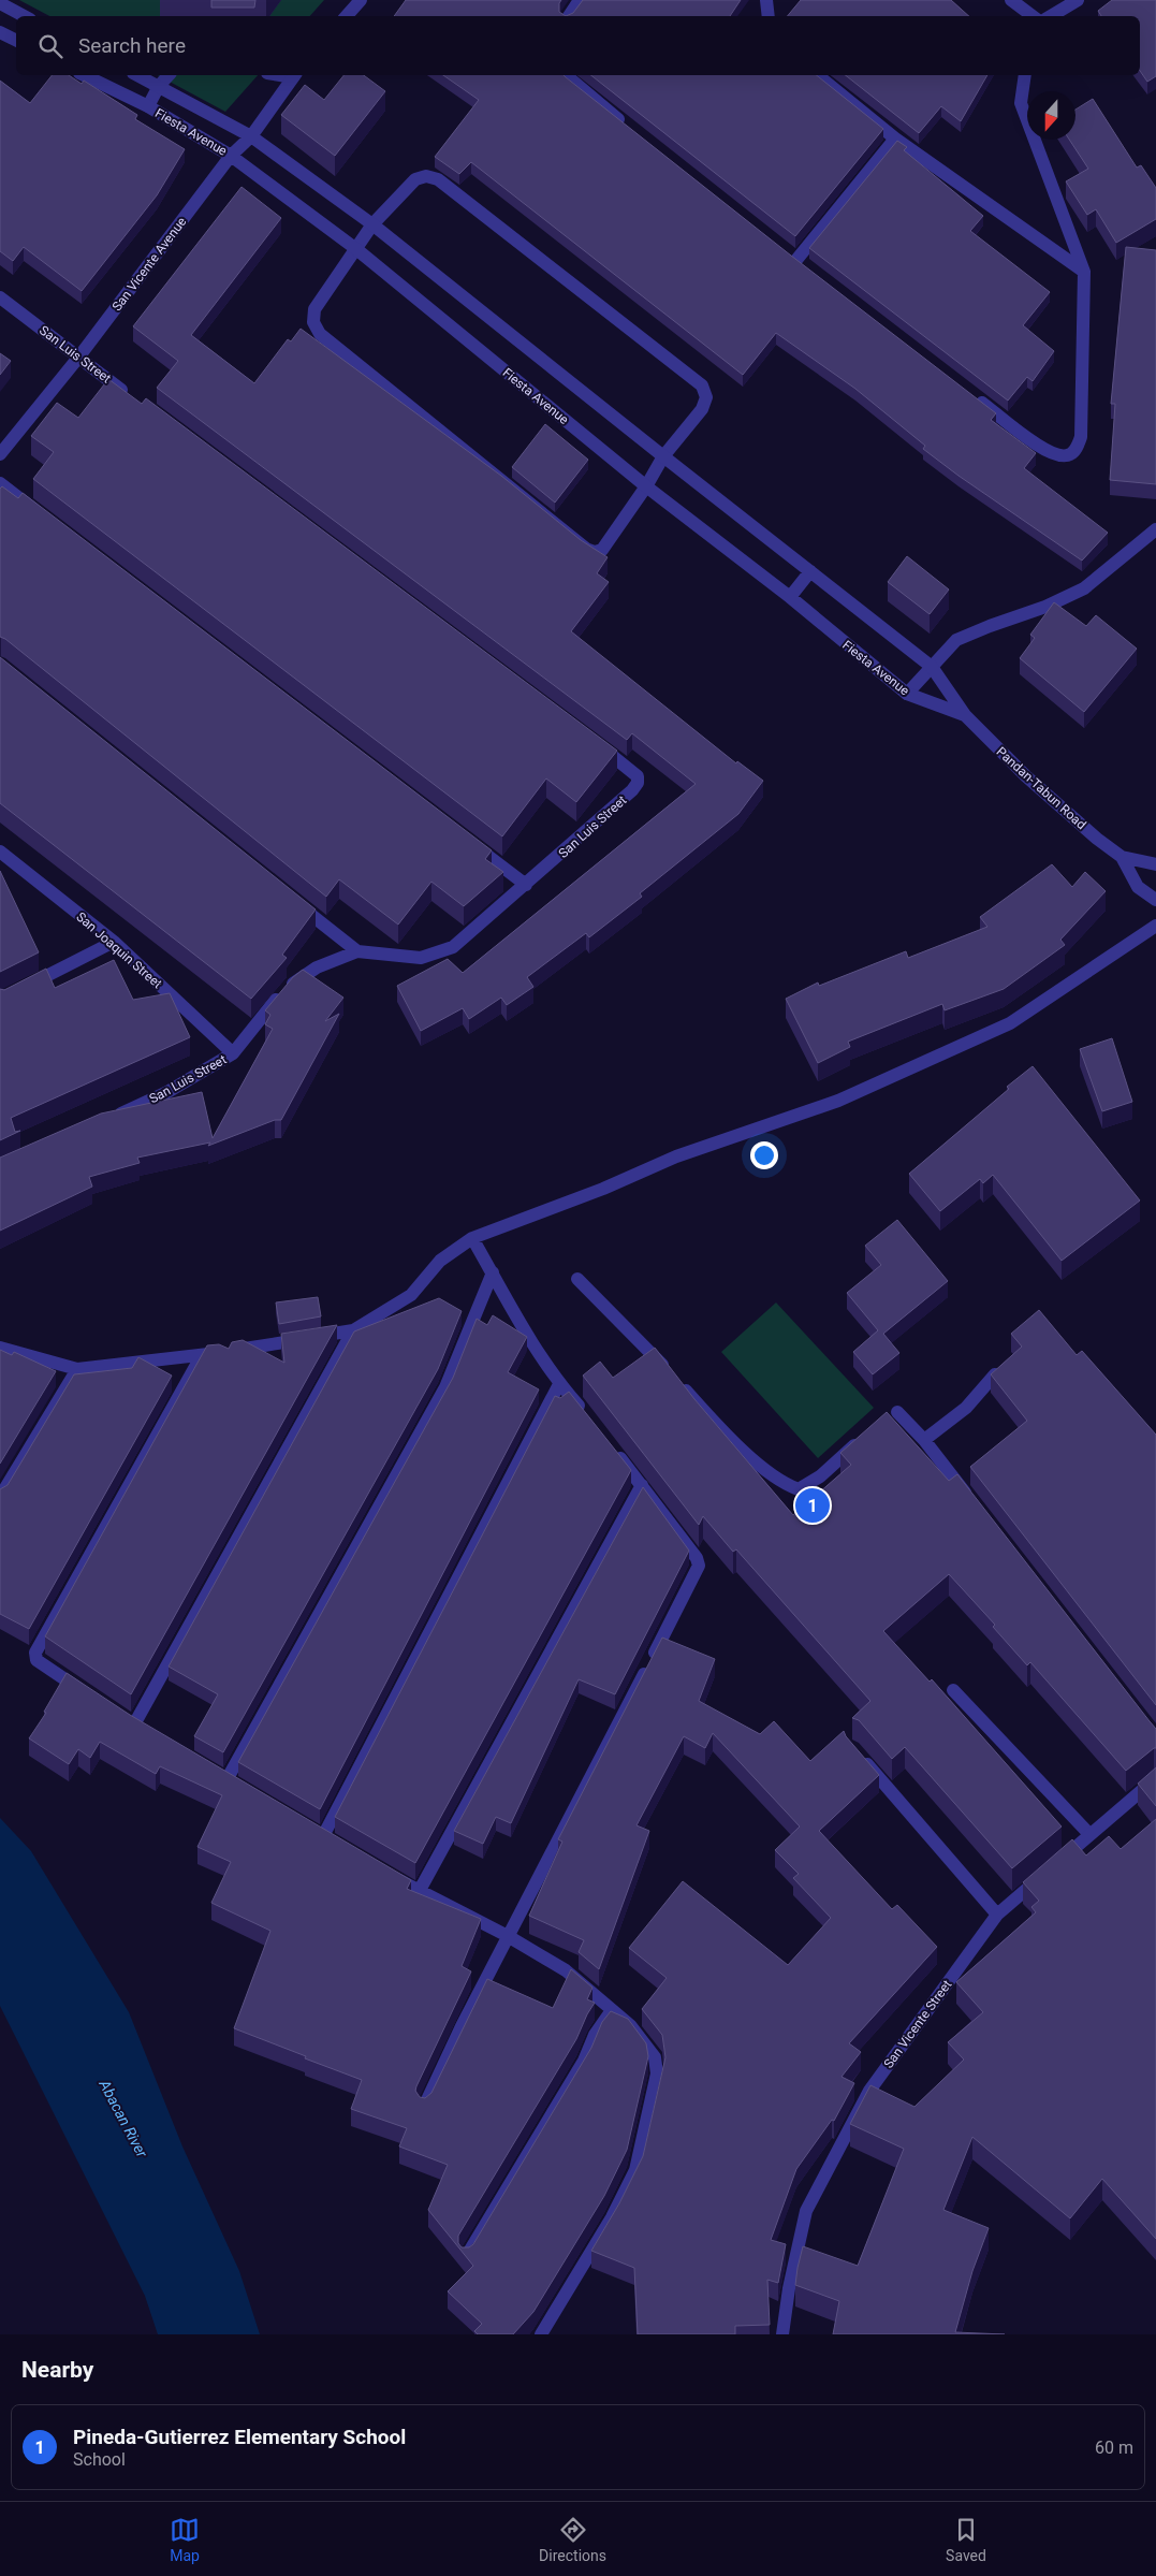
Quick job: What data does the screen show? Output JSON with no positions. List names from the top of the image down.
{
  "streets": {
    "street": [
      "Fiesta Avenue",
      "San Vicente Avenue",
      "San Luis Street",
      "Pandan-Tabun Road",
      "San Joaquin Street",
      "San Vicente Street"
    ]
  },
  "crossings": [
    ["Fiesta Avenue", "San Vicente Avenue"],
    ["Fiesta Avenue", "Pandan-Tabun Road"],
    ["San Vicente Avenue", "San Luis Street"],
    ["San Luis Street", "San Joaquin Street"]
  ],
  "water": ["Abacan River"],
  "north": "bottom",
  "page": {
    "search": "Search here",
    "pins": "1",
    "heading": "Nearby",
    "list": [
      {
        "mark": "1",
        "name": "Pineda-Gutierrez Elementary School",
        "note": "School",
        "value": "60 m"
      }
    ],
    "nav": ["Map", "Directions", "Saved"]
  }
}
